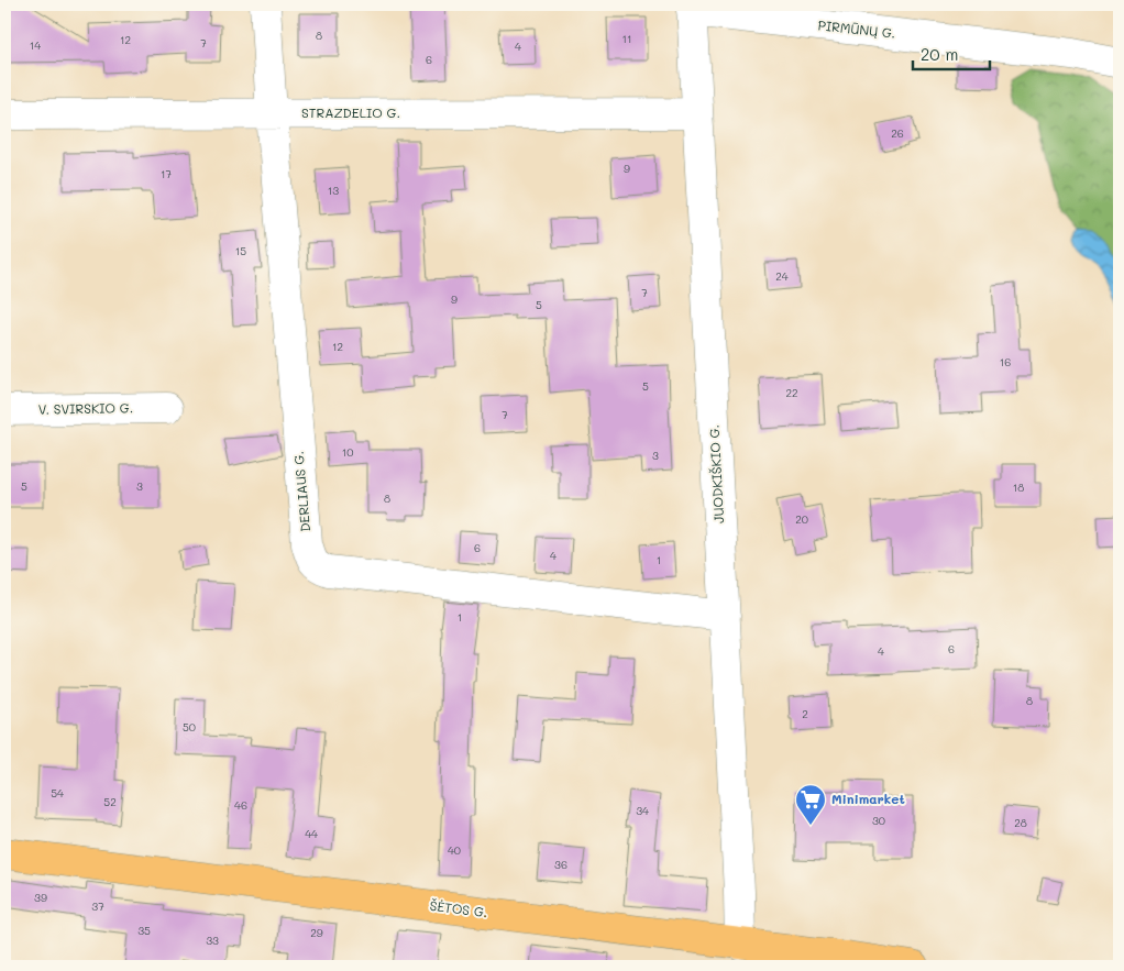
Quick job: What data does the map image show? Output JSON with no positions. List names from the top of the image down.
{
  "streets": {
    "main road": ["ŠĖTOS G."],
    "street": [
      "PIRMŪNŲ G.",
      "STRAZDELIO G.",
      "V. SVIRSKIO G.",
      "JUODKIŠKIO G.",
      "DERLIAUS G."
    ]
  },
  "crossings": [
    ["PIRMŪNŲ G.", "JUODKIŠKIO G."],
    ["STRAZDELIO G.", "JUODKIŠKIO G."],
    ["STRAZDELIO G.", "DERLIAUS G."],
    ["JUODKIŠKIO G.", "DERLIAUS G."],
    ["JUODKIŠKIO G.", "ŠĖTOS G."]
  ],
  "places": {
    "supermarket": ["Minimarket"]
  },
  "house_numbers": [
    "8",
    "11",
    "12",
    "7",
    "14",
    "4",
    "6",
    "26",
    "9",
    "17",
    "13",
    "15",
    "24",
    "7",
    "9",
    "5",
    "12",
    "16",
    "5",
    "22",
    "7",
    "10",
    "3",
    "5",
    "3",
    "18",
    "8",
    "20",
    "6",
    "4",
    "1",
    "1",
    "6",
    "4",
    "8",
    "2",
    "50",
    "54",
    "52",
    "46",
    "34",
    "30",
    "28",
    "44",
    "40",
    "36",
    "39",
    "37",
    "35",
    "29",
    "33"
  ],
  "scale_bar": "20 m"
}
